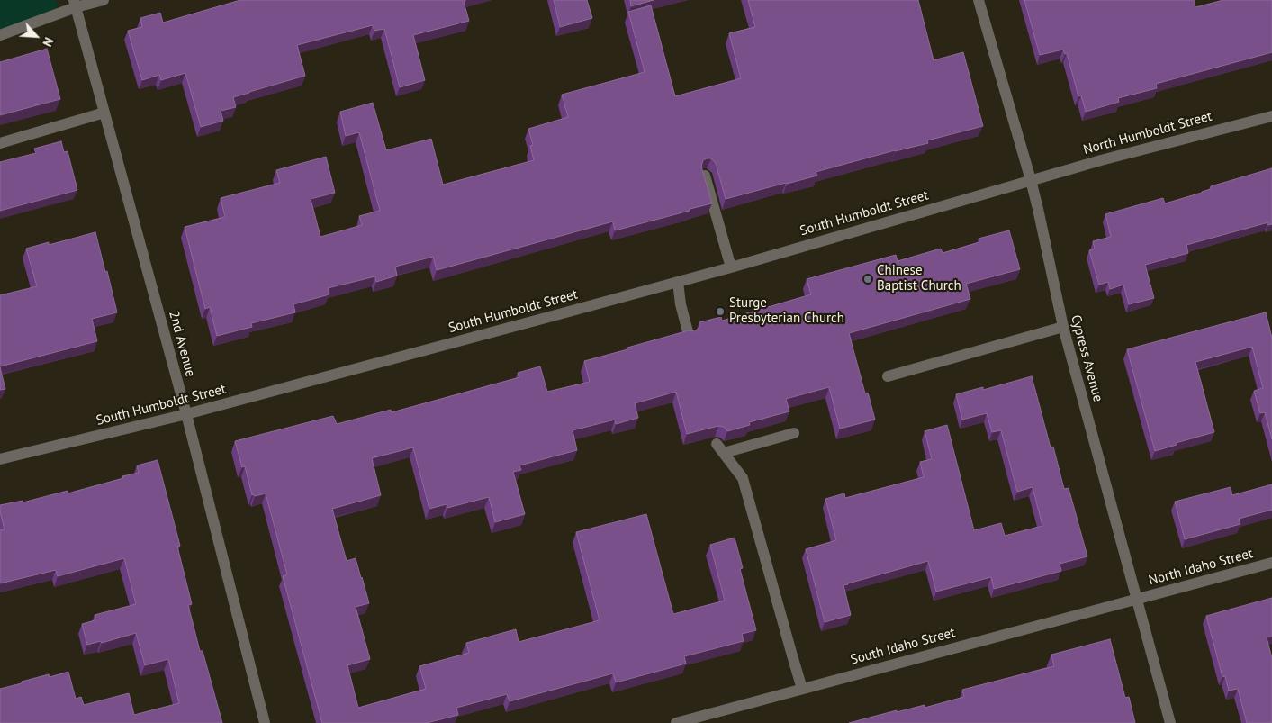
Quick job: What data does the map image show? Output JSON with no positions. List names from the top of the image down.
{
  "streets": {
    "street": [
      "North Humboldt Street",
      "South Humboldt Street",
      "2nd Avenue",
      "Cypress Avenue",
      "North Idaho Street",
      "South Idaho Street"
    ]
  },
  "crossings": [
    ["North Humboldt Street", "South Humboldt Street"],
    ["North Humboldt Street", "Cypress Avenue"],
    ["South Humboldt Street", "2nd Avenue"],
    ["South Humboldt Street", "Cypress Avenue"],
    ["Cypress Avenue", "North Idaho Street"],
    ["Cypress Avenue", "South Idaho Street"],
    ["North Idaho Street", "South Idaho Street"]
  ],
  "places": ["Chinese Baptist Church", "Sturge Presbyterian Church"],
  "north": "bottom right"
}
